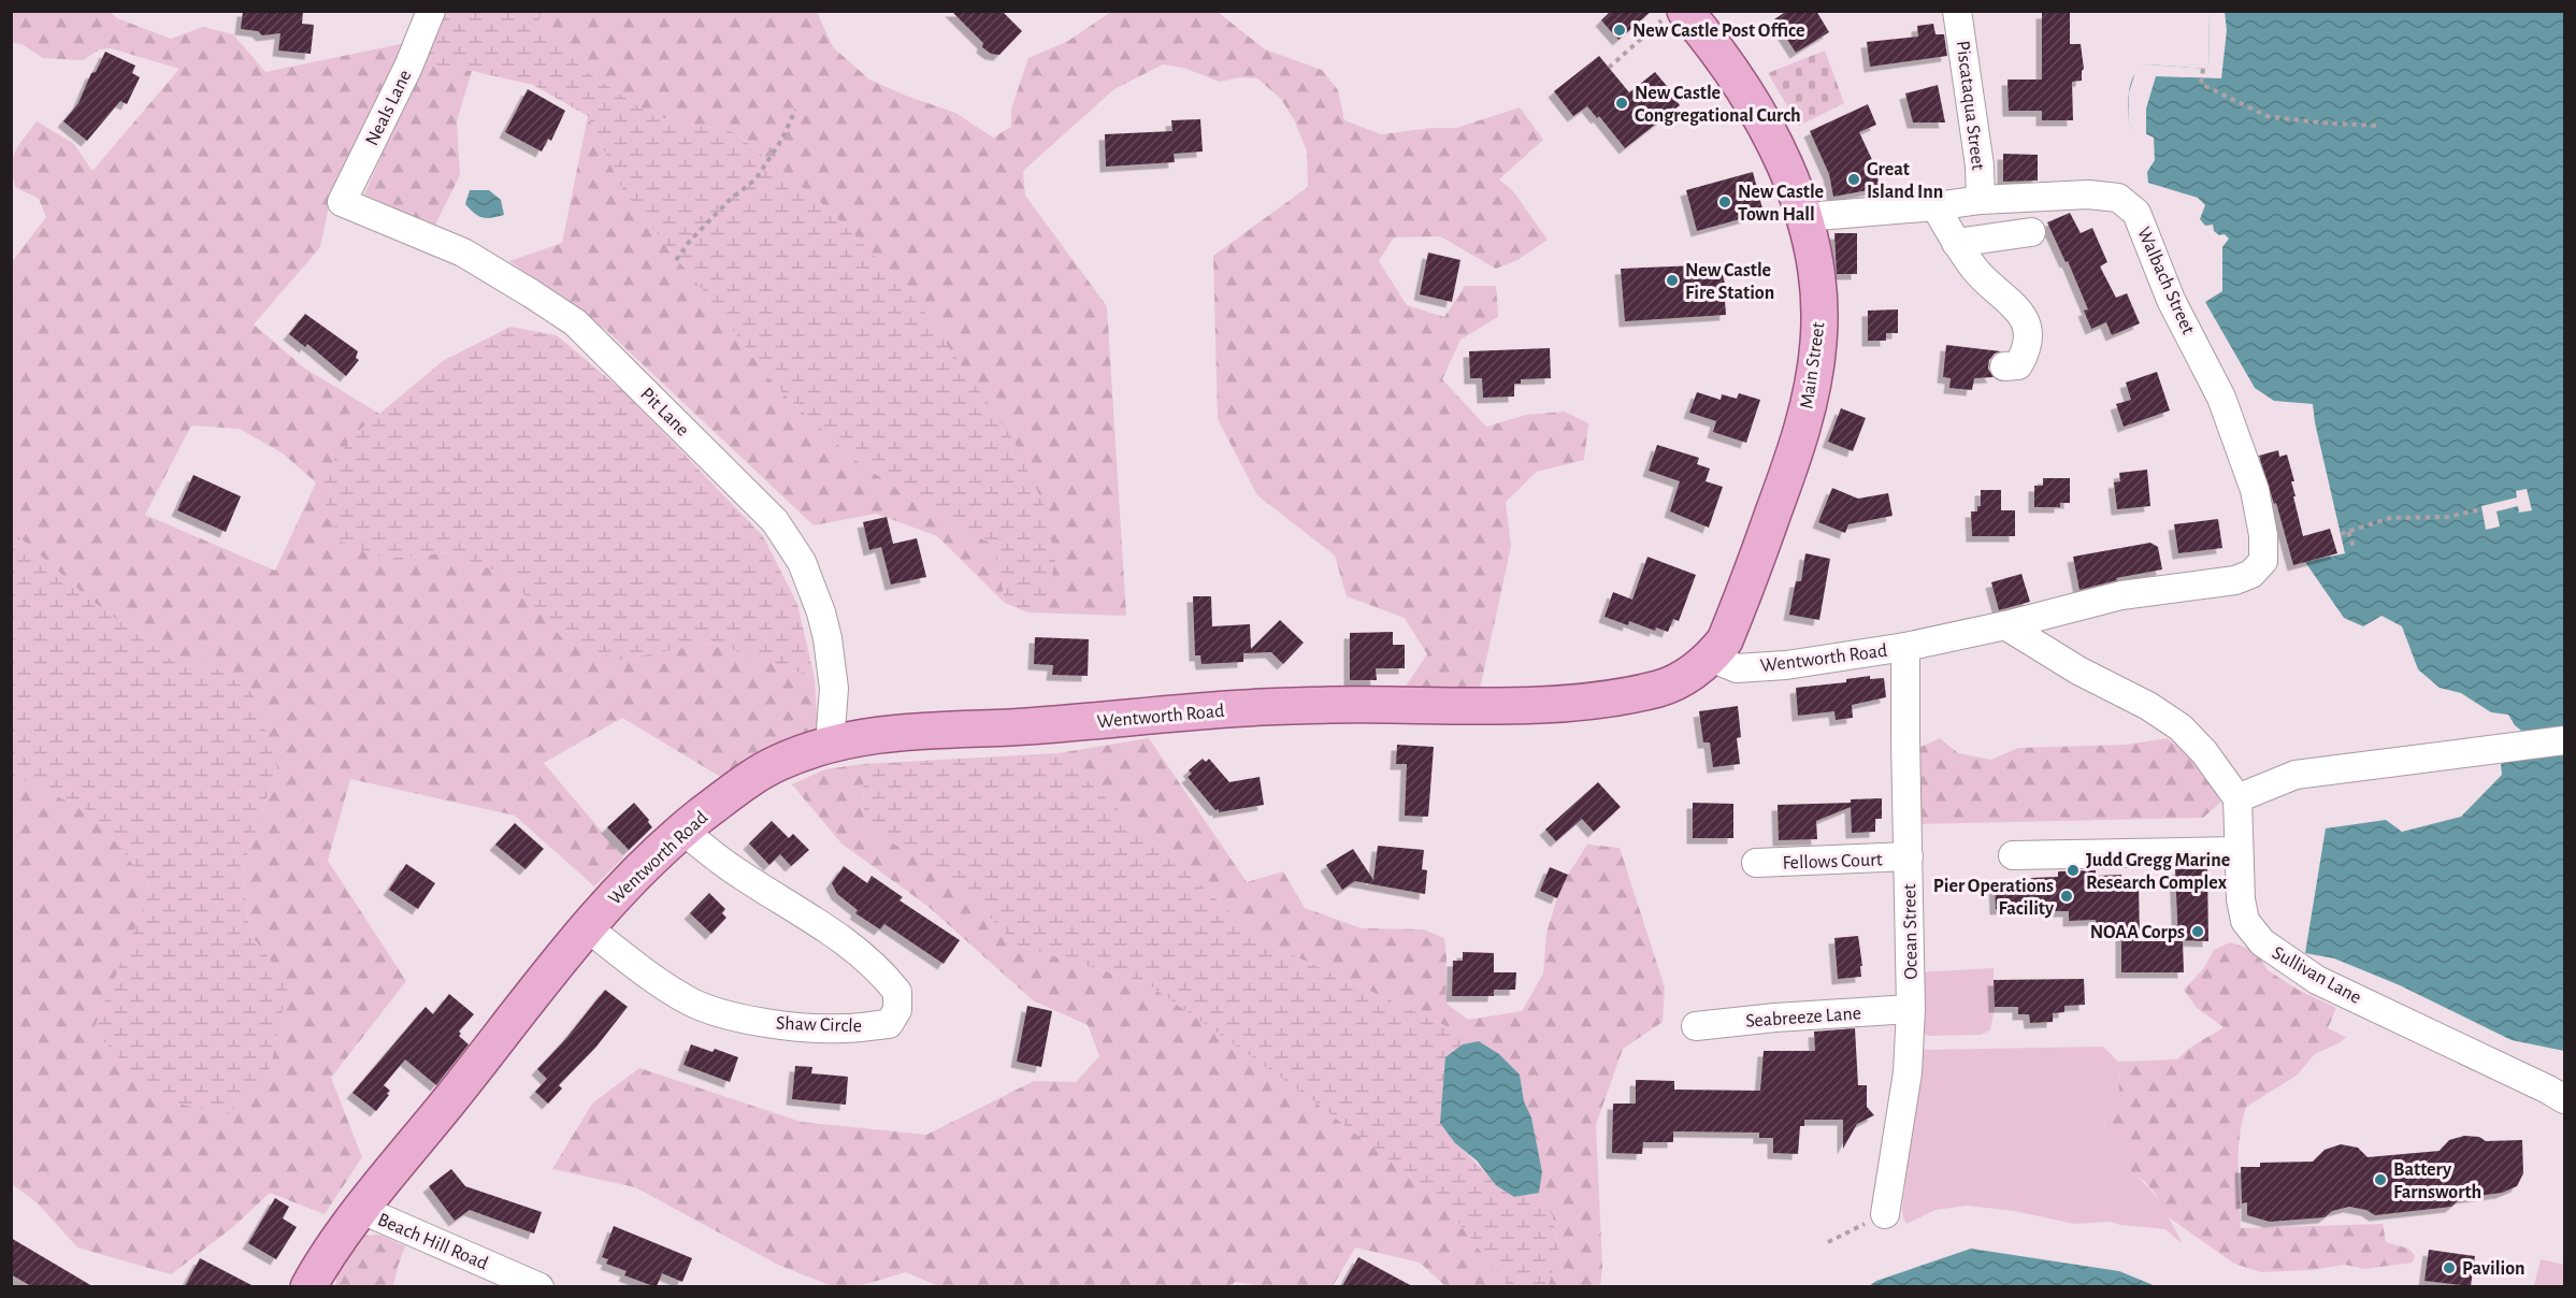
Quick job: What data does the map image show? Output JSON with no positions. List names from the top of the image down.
{
  "streets": {
    "main road": ["Main Street", "Wentworth Road"],
    "street": [
      "Piscataqua Street",
      "Neals Lane",
      "Walbach Street",
      "Pit Lane",
      "Fellows Court",
      "Ocean Street",
      "Sullivan Lane",
      "Seabreeze Lane",
      "Shaw Circle",
      "Beach Hill Road"
    ]
  },
  "crossings": [
    ["Piscataqua Street", "Walbach Street"],
    ["Neals Lane", "Pit Lane"],
    ["Walbach Street", "Main Street"],
    ["Walbach Street", "Wentworth Road"],
    ["Main Street", "Wentworth Road"],
    ["Pit Lane", "Wentworth Road"],
    ["Wentworth Road", "Ocean Street"],
    ["Wentworth Road", "Shaw Circle"],
    ["Wentworth Road", "Beach Hill Road"],
    ["Fellows Court", "Ocean Street"],
    ["Ocean Street", "Seabreeze Lane"]
  ],
  "places": [
    "New Castle Post Office",
    "New Castle Congregational Curch",
    "Great Island Inn",
    "New Castle Town Hall",
    "New Castle Fire Station",
    "Judd Gregg Marine Research Complex",
    "Pier Operations Facility",
    "NOAA Corps",
    "Battery Farnsworth",
    "Pavilion"
  ]
}
